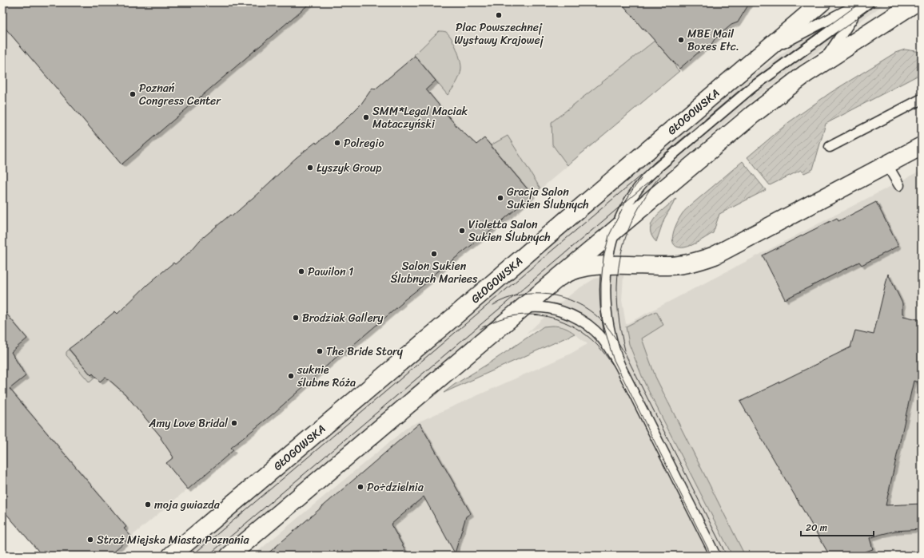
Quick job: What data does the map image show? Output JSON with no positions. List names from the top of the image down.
{
  "streets": {
    "street": ["GŁOGOWSKA"]
  },
  "places": [
    "Plac Powszechnej Wystawy Krajowej",
    "MBE Mail Boxes Etc.",
    "Poznań Congress Center",
    "SMM*Legal Maciak Mataczyński",
    "Polregio",
    "Łyszyk Group",
    "Gracja Salon Sukien Ślubnych",
    "Violetta Salon Sukien Ślubnych",
    "Salon Sukien Ślubnych Mariees",
    "Pawilon 1",
    "Brodziak Gallery",
    "The Bride Story",
    "suknie ślubne Róża",
    "Amy Love Bridal",
    "Po÷dzielnia",
    "moja gwiazda",
    "Straż Miejska Miasta Poznania"
  ],
  "scale_bar": "20 m"
}
